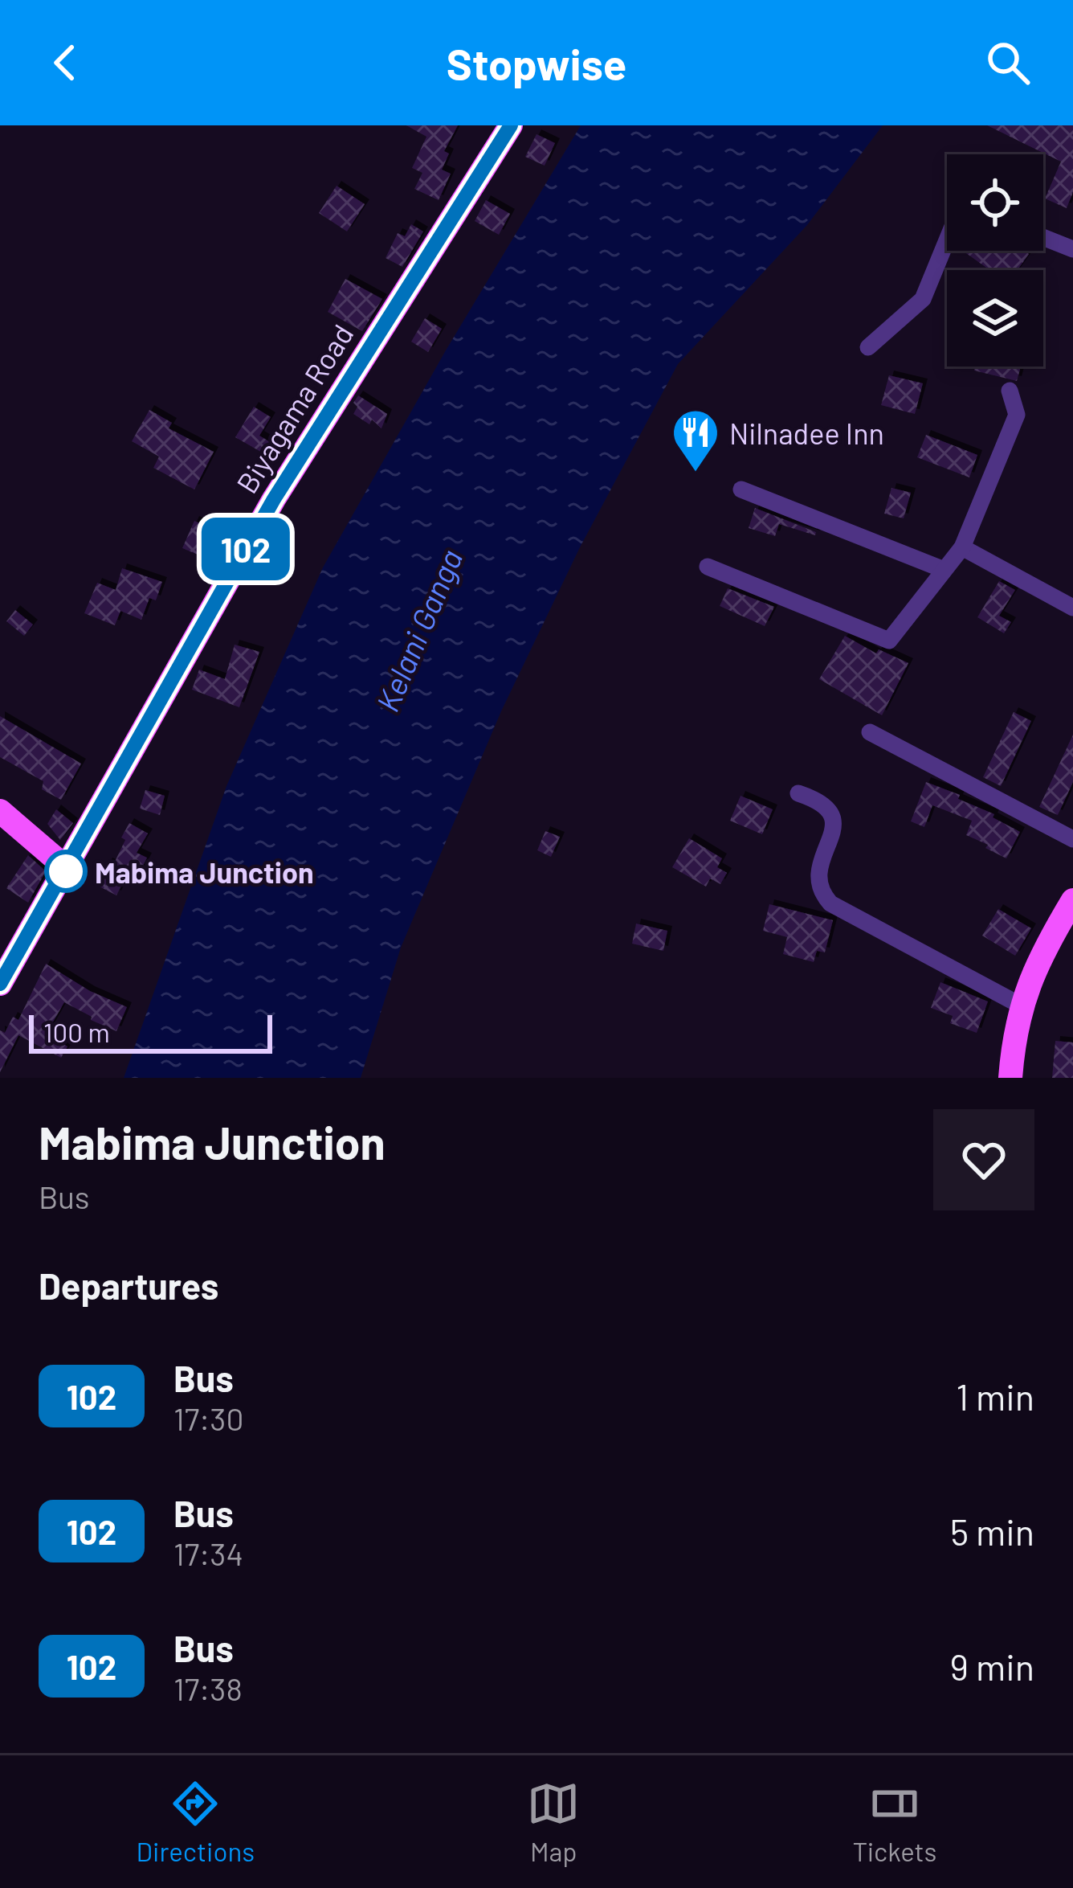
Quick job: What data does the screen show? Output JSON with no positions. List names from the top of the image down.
{
  "streets": {
    "main road": ["Biyagama Road"]
  },
  "water": ["Kelani Ganga"],
  "places": {
    "restaurant": ["Nilnadee Inn"],
    "other": ["Mabima Junction"]
  },
  "lines": ["bus line 102"],
  "scale_bar": "100 m",
  "page": {
    "header": "Stopwise",
    "on_map": "102",
    "scale": "100 m",
    "heading": [
      ["Mabima Junction", "Bus"],
      "Departures"
    ],
    "list": [
      {
        "mark": "102",
        "name": "Bus",
        "note": "17:30",
        "value": "1 min"
      },
      {
        "mark": "102",
        "name": "Bus",
        "note": "17:34",
        "value": "5 min"
      },
      {
        "mark": "102",
        "name": "Bus",
        "note": "17:38",
        "value": "9 min"
      }
    ],
    "tabs": ["Directions", "Map", "Tickets"]
  }
}
